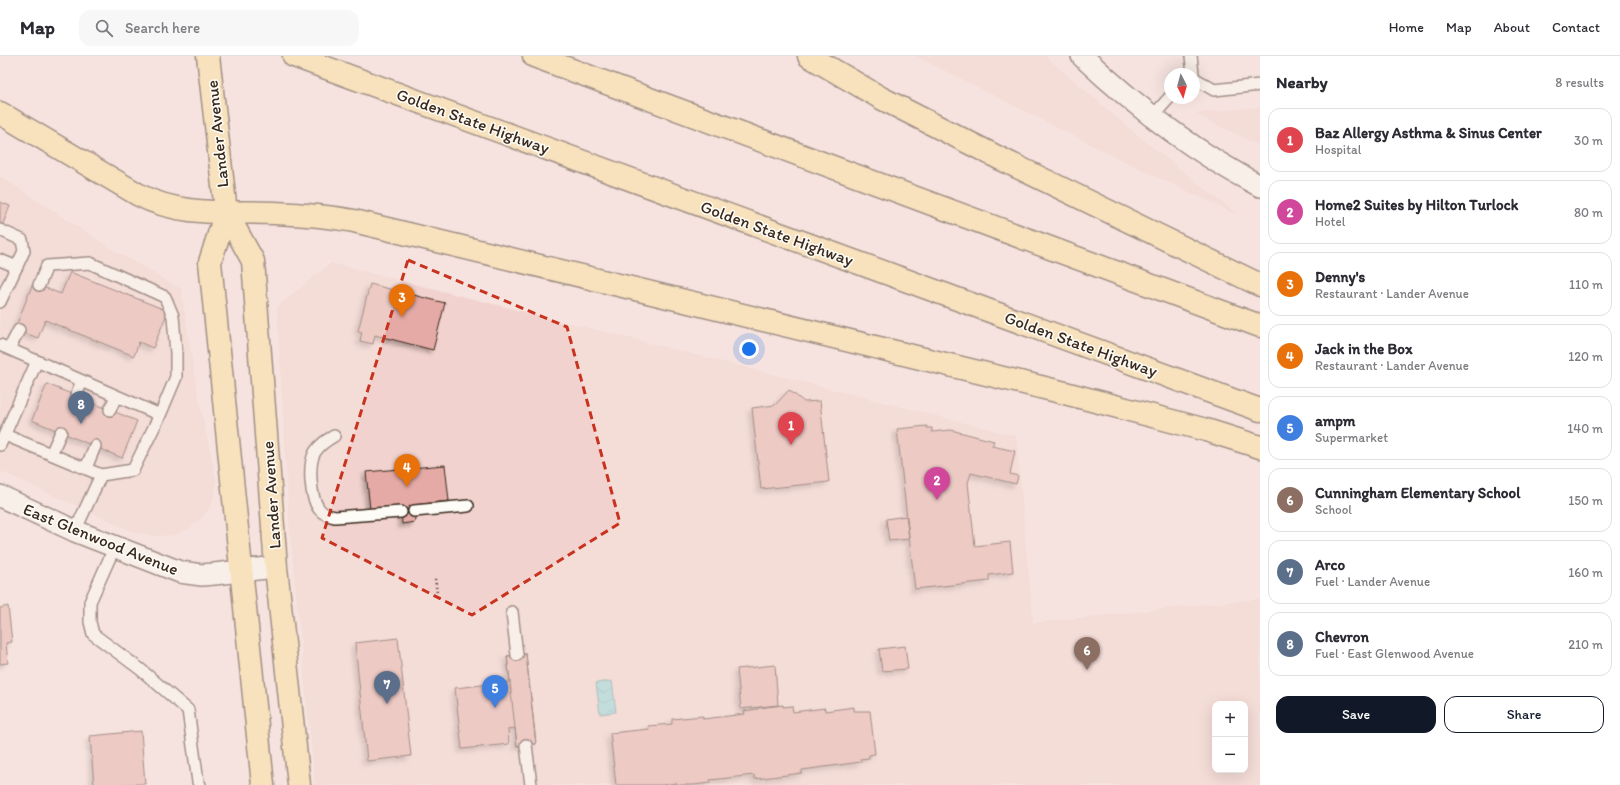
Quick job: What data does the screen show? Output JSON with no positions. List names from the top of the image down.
{
  "streets": {
    "main road": ["Golden State Highway", "Lander Avenue"],
    "street": ["East Glenwood Avenue"]
  },
  "crossings": [
    ["Lander Avenue", "East Glenwood Avenue"]
  ],
  "north": "bottom",
  "page": {
    "header": "Map",
    "search": "Search here",
    "nav": [
      "Home",
      "Map",
      "About",
      "Contact"
    ],
    "heading": ["Nearby", "8 results"],
    "list": [
      {
        "mark": "1",
        "name": "Baz Allergy Asthma & Sinus Center",
        "note": "Hospital",
        "value": "30 m"
      },
      {
        "mark": "2",
        "name": "Home2 Suites by Hilton Turlock",
        "note": "Hotel",
        "value": "80 m"
      },
      {
        "mark": "3",
        "name": "Denny's",
        "note": "Restaurant · Lander Avenue",
        "value": "110 m"
      },
      {
        "mark": "4",
        "name": "Jack in the Box",
        "note": "Restaurant · Lander Avenue",
        "value": "120 m"
      },
      {
        "mark": "5",
        "name": "ampm",
        "note": "Supermarket",
        "value": "140 m"
      },
      {
        "mark": "6",
        "name": "Cunningham Elementary School",
        "note": "School",
        "value": "150 m"
      },
      {
        "mark": "7",
        "name": "Arco",
        "note": "Fuel · Lander Avenue",
        "value": "160 m"
      },
      {
        "mark": "8",
        "name": "Chevron",
        "note": "Fuel · East Glenwood Avenue",
        "value": "210 m"
      }
    ],
    "pins": [
      "3",
      "8",
      "1",
      "4",
      "2",
      "6",
      "7",
      "5"
    ],
    "buttons": ["Save", "Share"],
    "map_buttons": ["+", "−"]
  }
}
